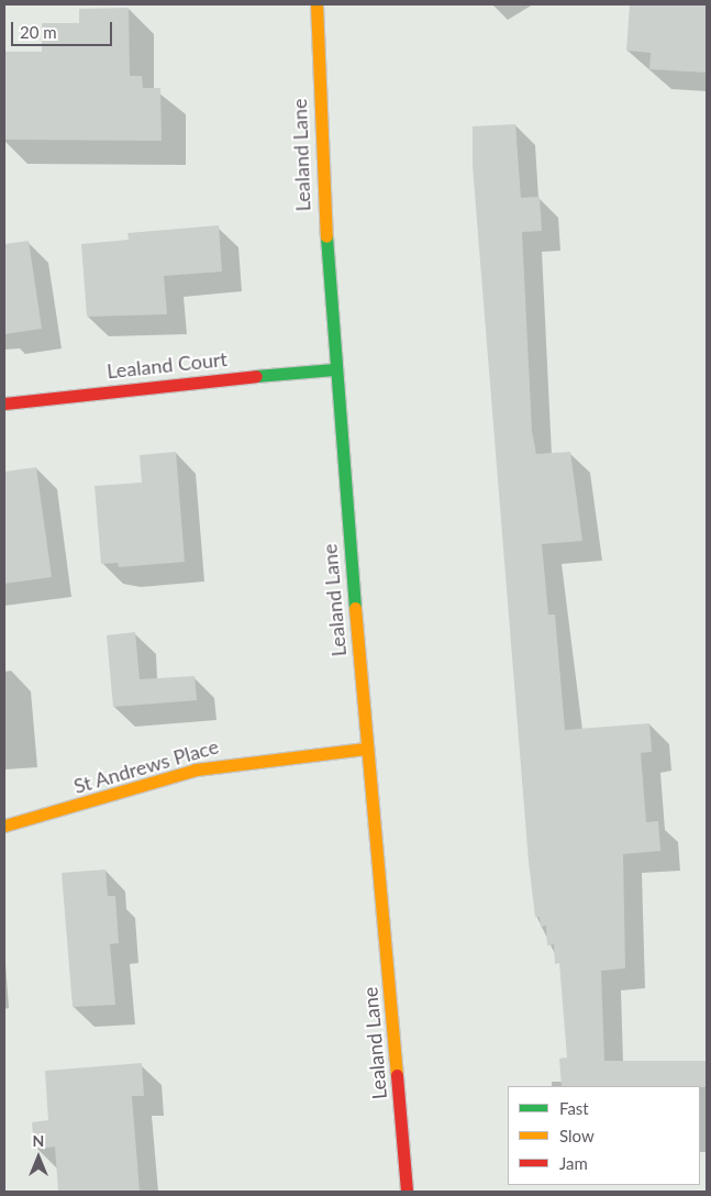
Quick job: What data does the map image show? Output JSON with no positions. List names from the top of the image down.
{
  "streets": {
    "street": ["Lealand Lane", "Lealand Court", "St Andrews Place"]
  },
  "crossings": [
    ["Lealand Lane", "Lealand Court"],
    ["Lealand Lane", "St Andrews Place"]
  ],
  "legend": ["Fast", "Slow", "Jam"],
  "scale_bar": "20 m",
  "north": "top"
}
